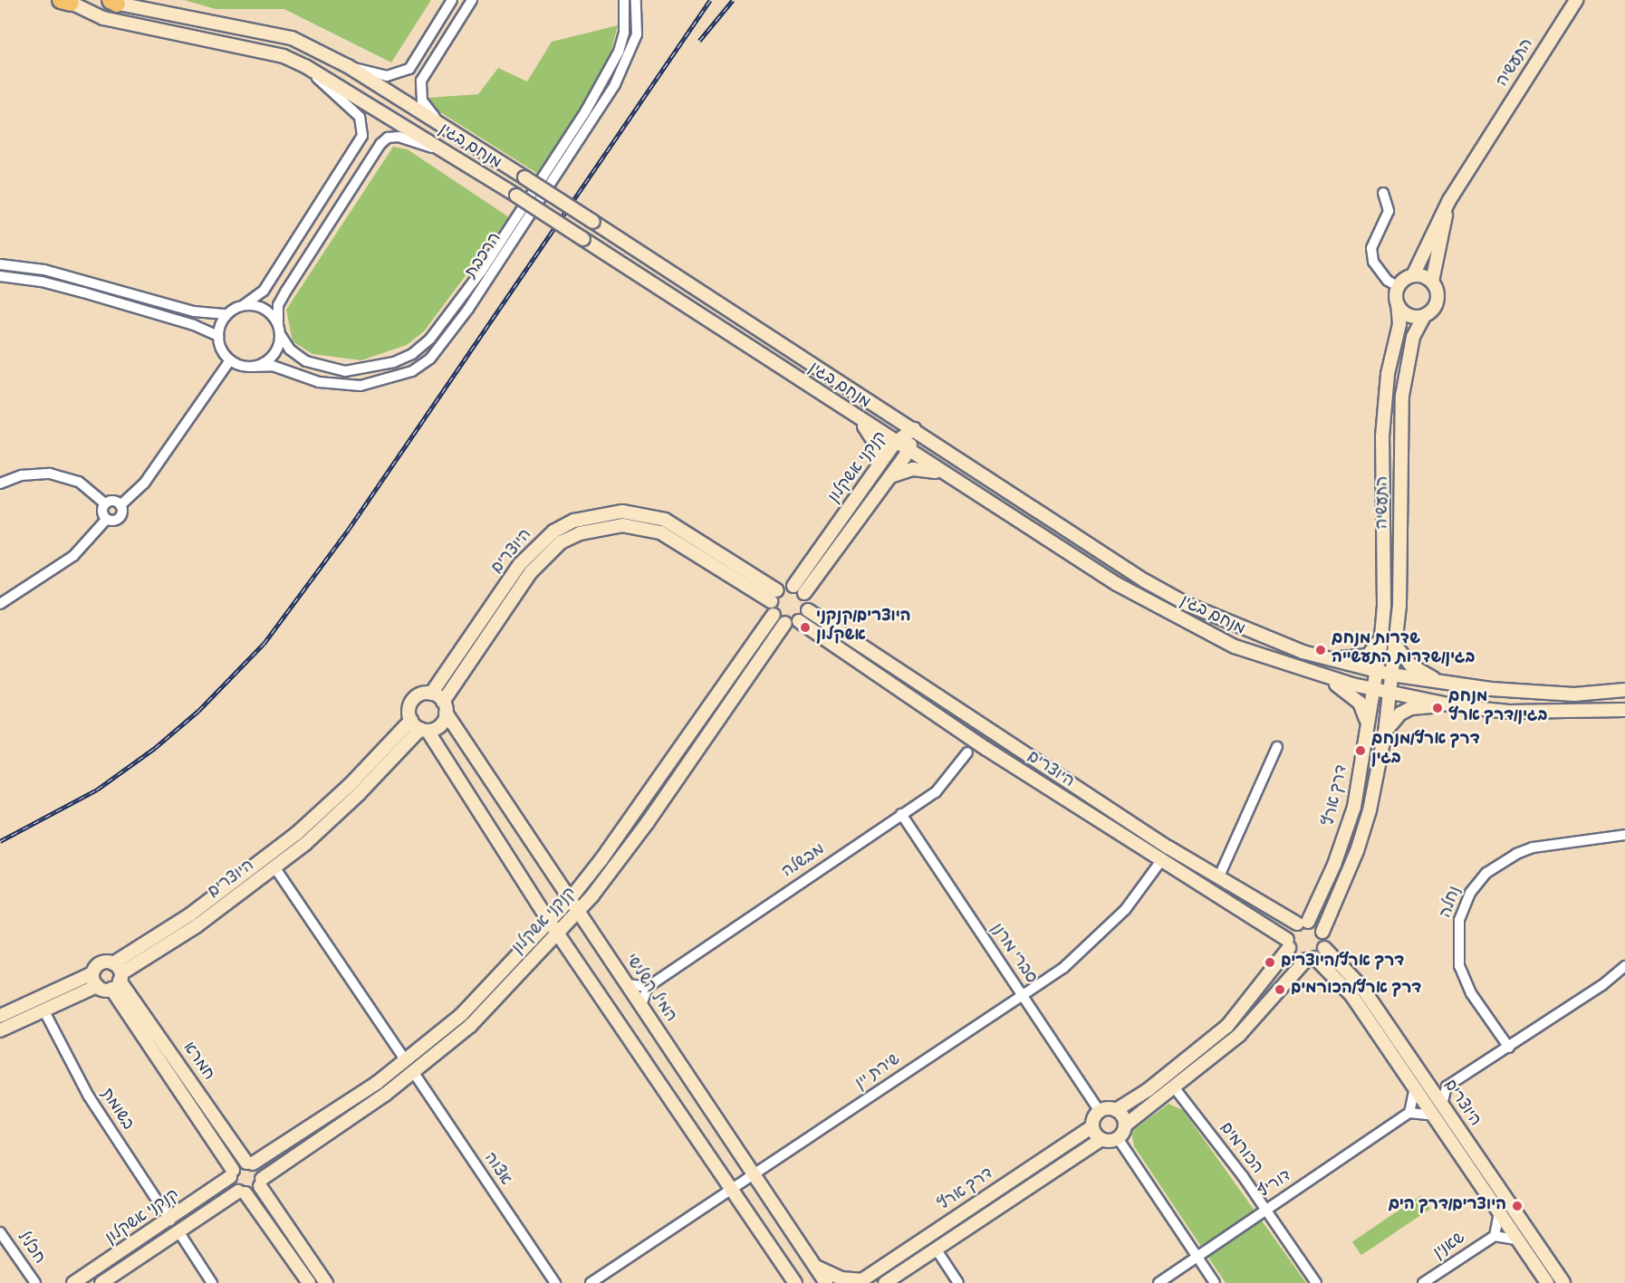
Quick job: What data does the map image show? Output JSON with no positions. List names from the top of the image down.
{
  "streets": {
    "street": [
      "התעשיה",
      "מנחם בגין",
      "הרכבת",
      "קנקני אשקלון",
      "היוצרים",
      "דרך ארץ",
      "מבשלה",
      "נחלה",
      "סברי מרנן",
      "המיל השלישי",
      "חמרא",
      "שירת יין",
      "בשומת",
      "הכורמים",
      "אצוה",
      "דוריף",
      "שאנין",
      "חכליל"
    ]
  },
  "crossings": [
    ["התעשיה", "מנחם בגין"],
    ["התעשיה", "דרך ארץ"],
    ["מנחם בגין", "קנקני אשקלון"],
    ["מנחם בגין", "דרך ארץ"],
    ["קנקני אשקלון", "היוצרים"],
    ["קנקני אשקלון", "המיל השלישי"],
    ["קנקני אשקלון", "חמרא"],
    ["קנקני אשקלון", "בשומת"],
    ["קנקני אשקלון", "אצוה"],
    ["היוצרים", "דרך ארץ"],
    ["היוצרים", "המיל השלישי"],
    ["היוצרים", "חמרא"],
    ["היוצרים", "שירת יין"],
    ["דרך ארץ", "סברי מרנן"],
    ["מבשלה", "סברי מרנן"],
    ["סברי מרנן", "שירת יין"],
    ["המיל השלישי", "שירת יין"],
    ["הכורמים", "דוריף"]
  ],
  "places": [
    "היוצרים/קנקני אשקלון",
    "שדרות מנחם בגין/שדרות התעשייה",
    "מנחם בגין/דרך ארץ",
    "דרך ארץ/מנחם בגין",
    "דרך ארץ/היוצרים",
    "דרך ארץ/הכורמים",
    "היוצרים/דרך הים"
  ]
}
